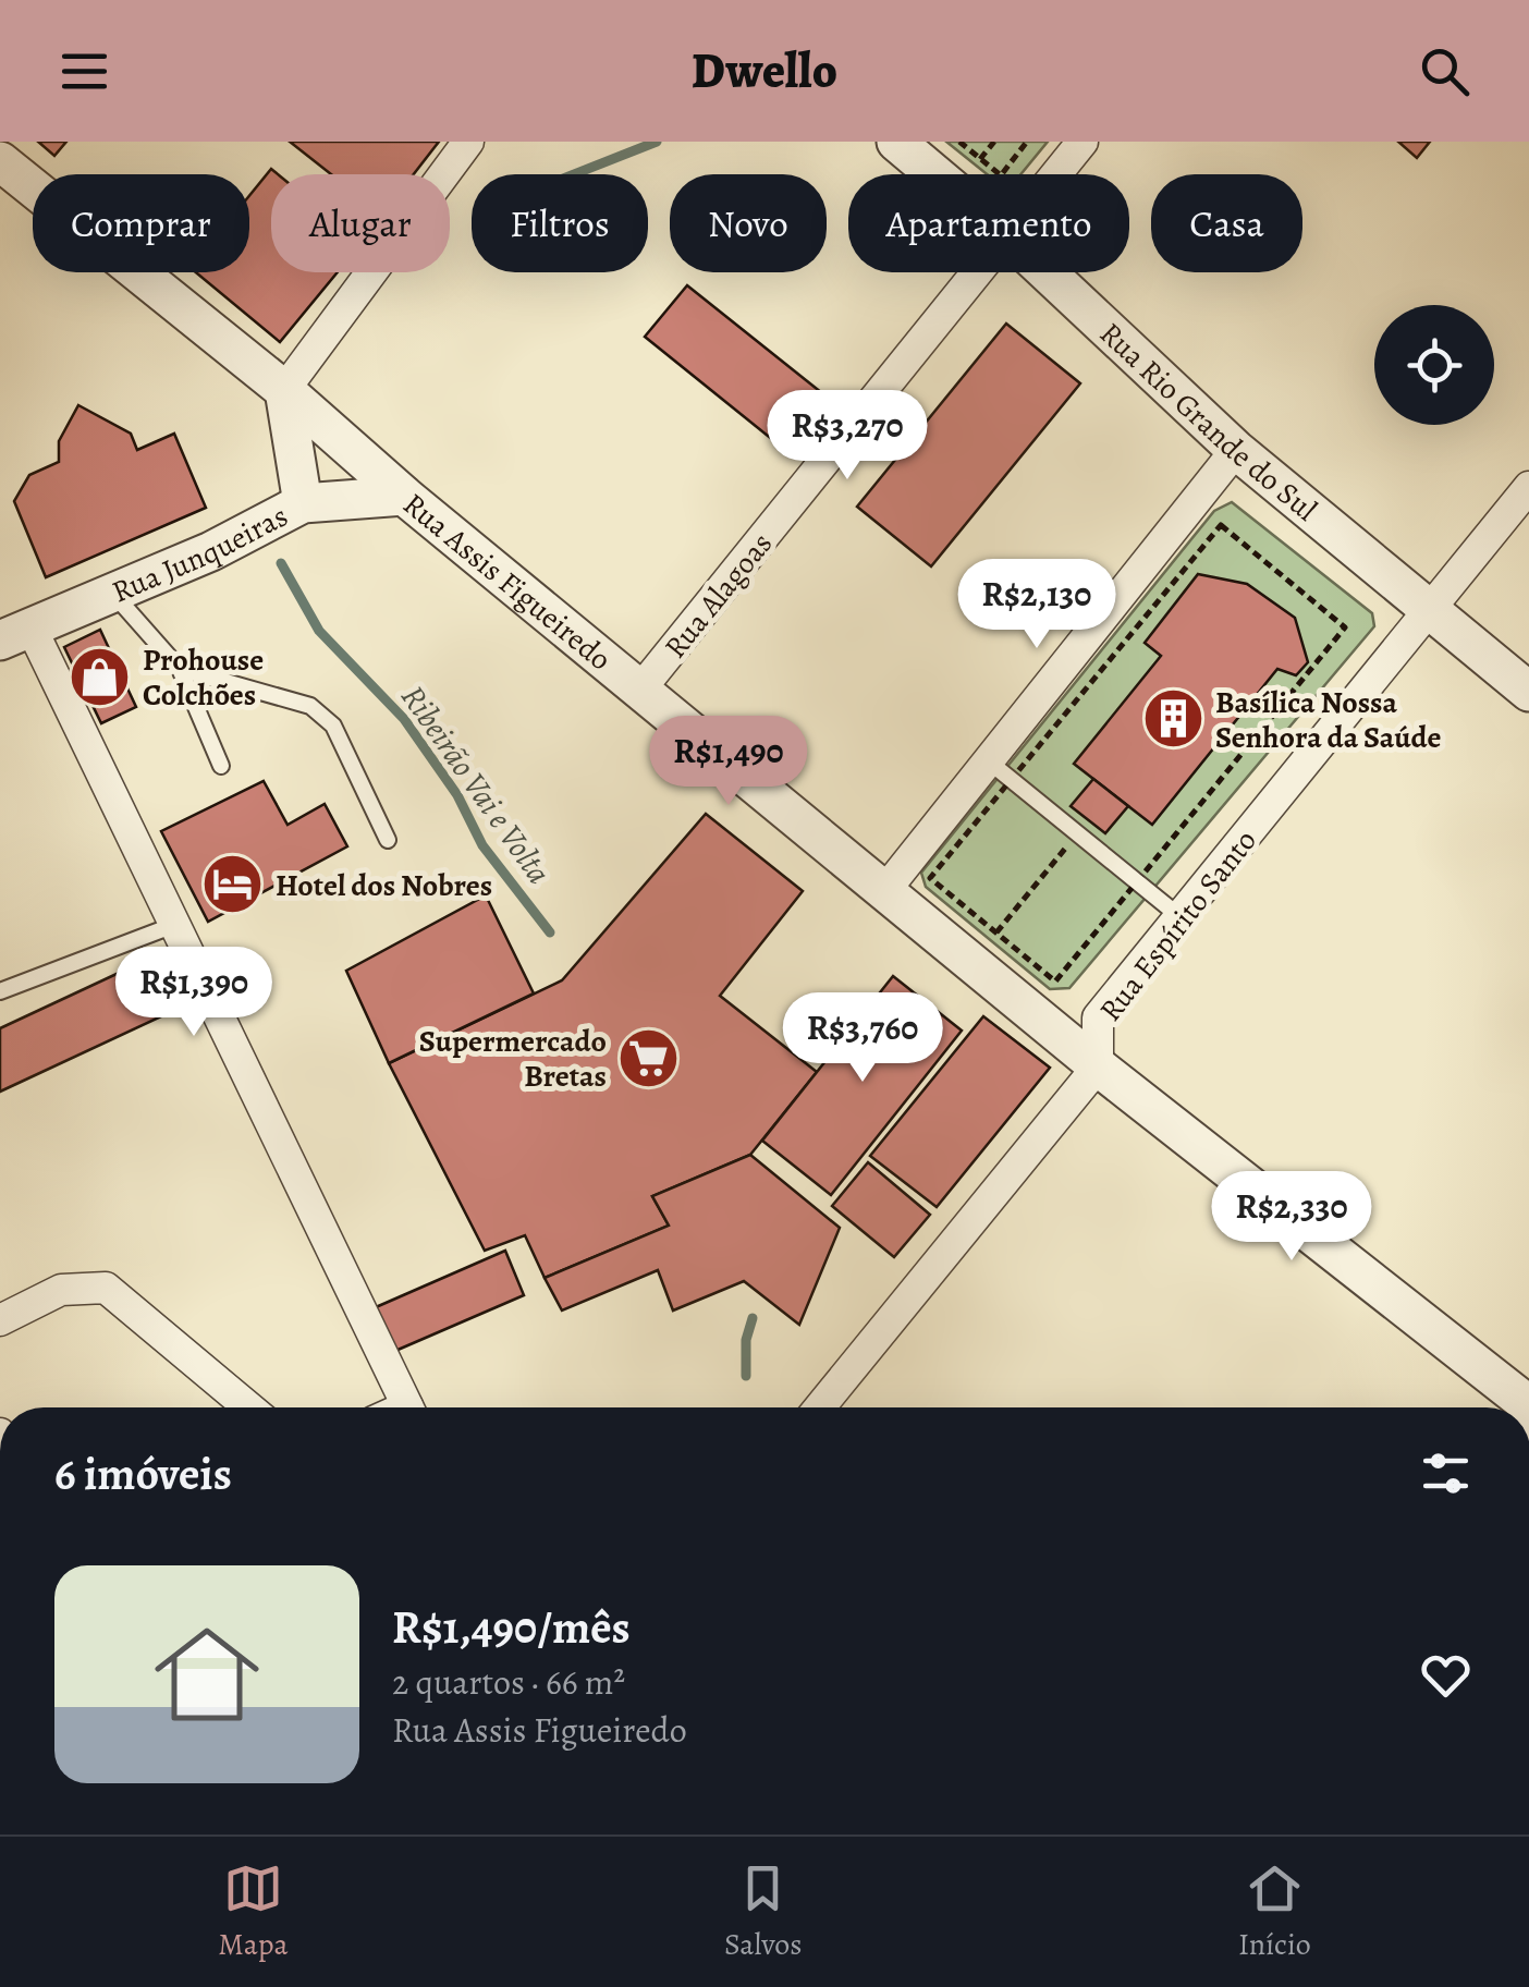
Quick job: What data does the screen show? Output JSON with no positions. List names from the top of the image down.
{
  "streets": {
    "street": [
      "Rua Rio Grande do Sul",
      "Rua Junqueiras",
      "Rua Assis Figueiredo",
      "Rua Alagoas",
      "Rua Espírito Santo"
    ]
  },
  "crossings": [
    ["Rua Rio Grande do Sul", "Rua Espírito Santo"],
    ["Rua Junqueiras", "Rua Assis Figueiredo"],
    ["Rua Assis Figueiredo", "Rua Alagoas"],
    ["Rua Assis Figueiredo", "Rua Espírito Santo"]
  ],
  "water": ["Ribeirão Vai e Volta"],
  "places": {
    "shop": ["Prohouse Colchões"],
    "building": ["Basílica Nossa Senhora da Saúde"],
    "hotel": ["Hotel dos Nobres"],
    "supermarket": ["Supermercado Bretas"]
  },
  "page": {
    "header": "Dwello",
    "chip": [
      "Comprar",
      "Alugar",
      "Filtros",
      "Novo",
      "Apartamento",
      "Casa"
    ],
    "price": [
      "R$3,270",
      "R$2,130",
      "R$1,490",
      "R$1,390",
      "R$3,760",
      "R$2,330"
    ],
    "heading": "6 imóveis",
    "list": [
      {
        "name": "R$1,490/mês",
        "note": "2 quartos · 66 m² · Rua Assis Figueiredo"
      }
    ],
    "tabs": ["Mapa", "Salvos", "Início"]
  }
}
